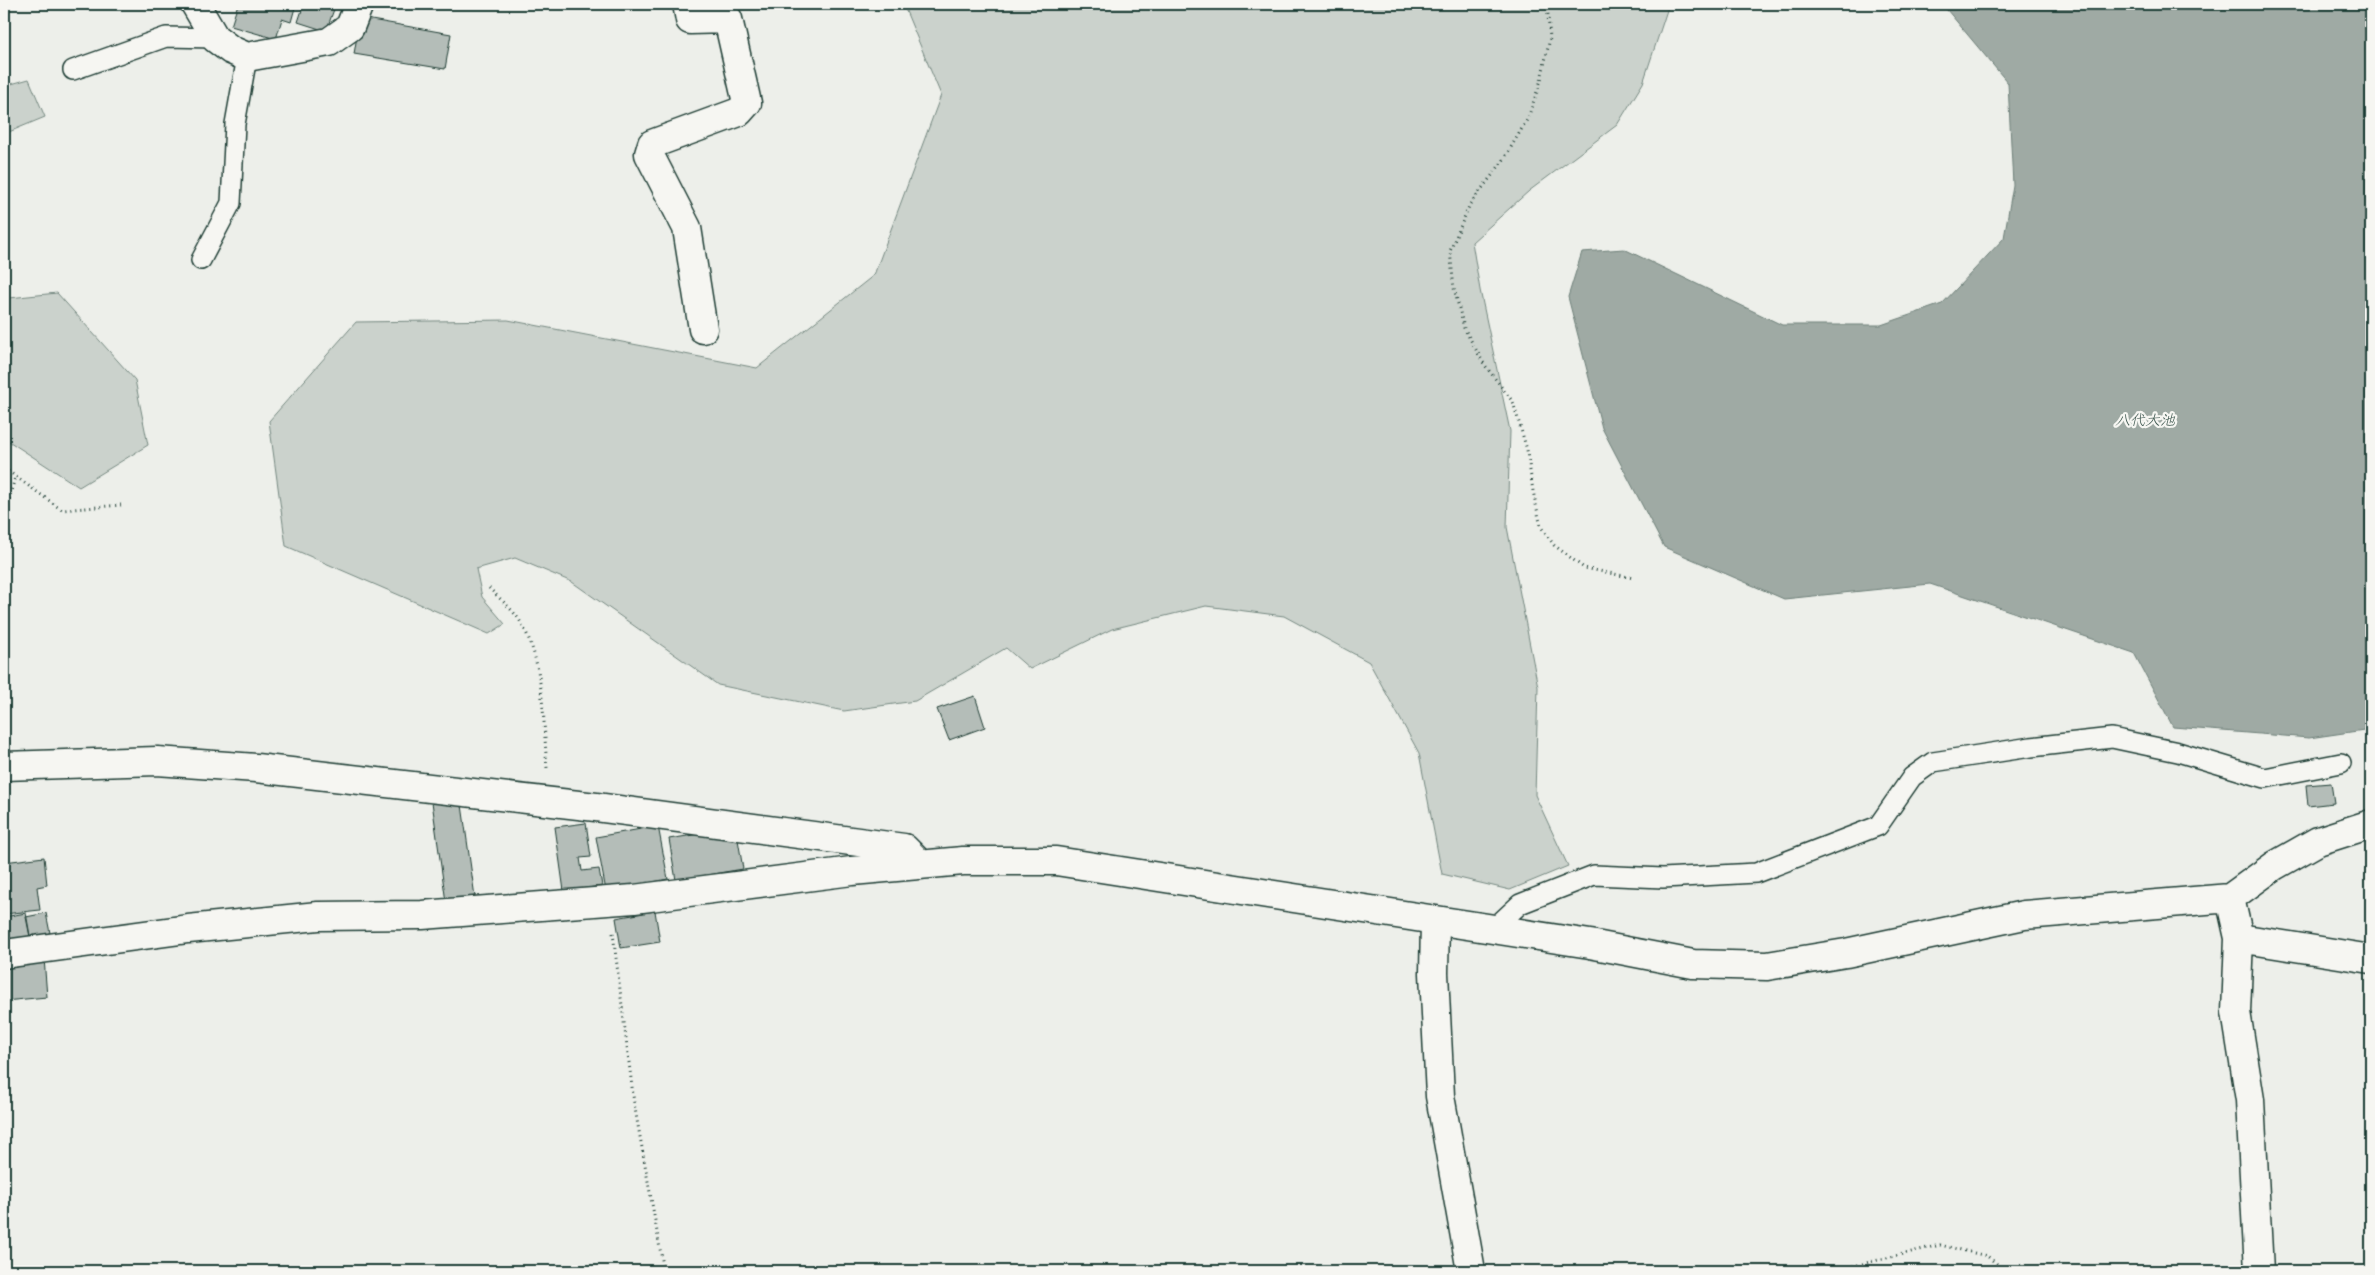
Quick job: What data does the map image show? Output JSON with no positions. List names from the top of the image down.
{
  "water": ["八代大池"]
}
